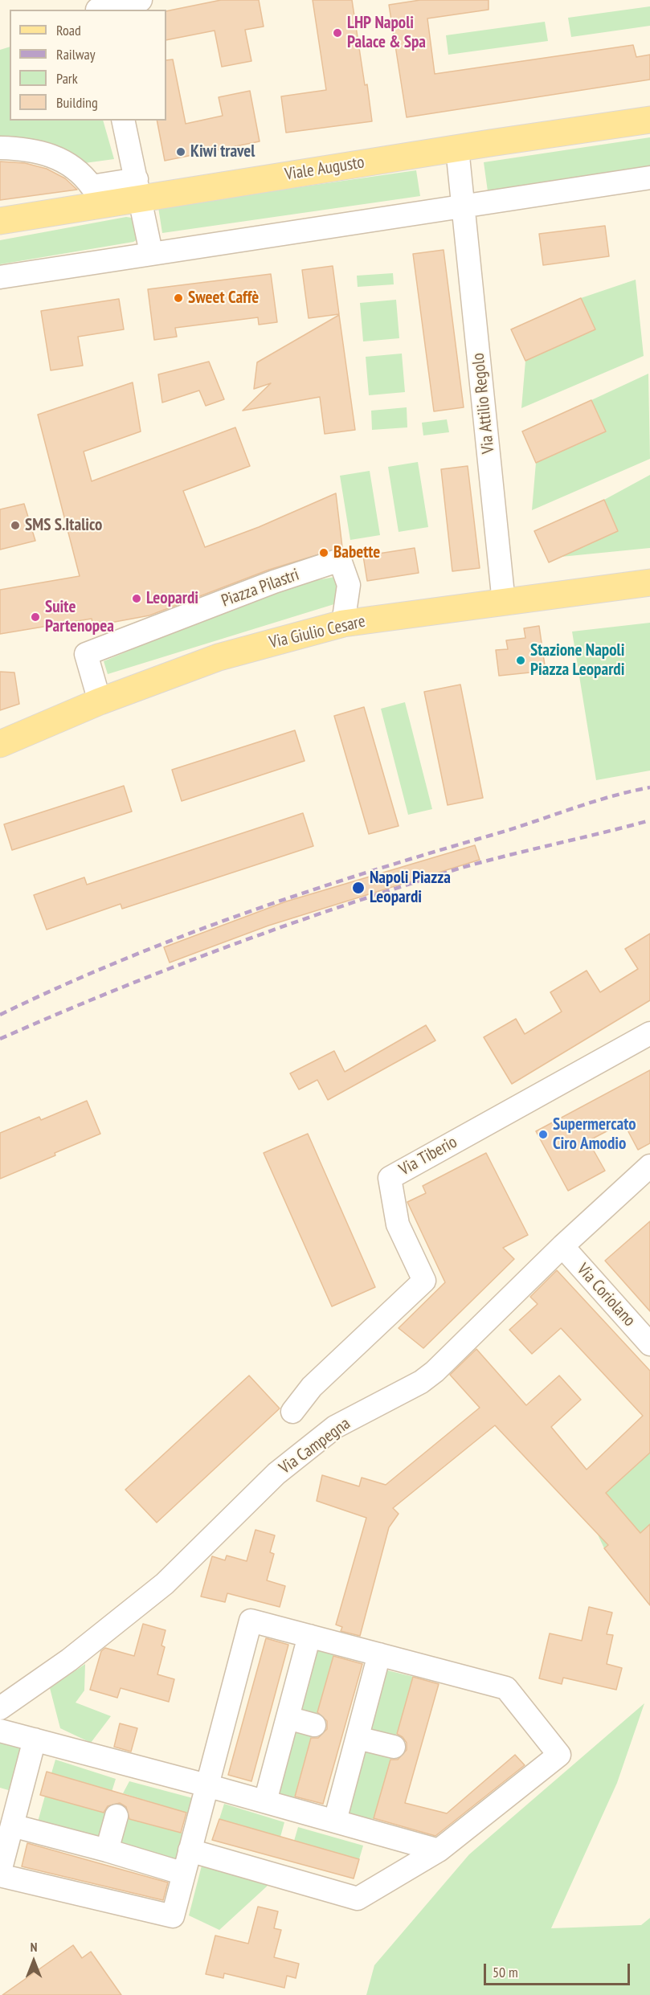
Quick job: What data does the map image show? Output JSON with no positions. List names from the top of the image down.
{
  "streets": {
    "main road": ["Viale Augusto", "Via Giulio Cesare"],
    "street": [
      "Via Attilio Regolo",
      "Piazza Pilastri",
      "Via Tiberio",
      "Via Coriolano",
      "Via Campegna"
    ]
  },
  "crossings": [
    ["Viale Augusto", "Via Attilio Regolo"],
    ["Via Attilio Regolo", "Via Giulio Cesare"],
    ["Piazza Pilastri", "Via Giulio Cesare"],
    ["Via Coriolano", "Via Campegna"]
  ],
  "places": [
    "LHP Napoli Palace & Spa",
    "Kiwi travel",
    "Sweet Caffè",
    "SMS S.Italico",
    "Babette",
    "Leopardi",
    "Suite Partenopea",
    "Stazione Napoli Piazza Leopardi",
    "Napoli Piazza Leopardi",
    "Supermercato Ciro Amodio"
  ],
  "legend": [
    "Road",
    "Railway",
    "Park",
    "Building"
  ],
  "scale_bar": "50 m",
  "north": "top"
}
